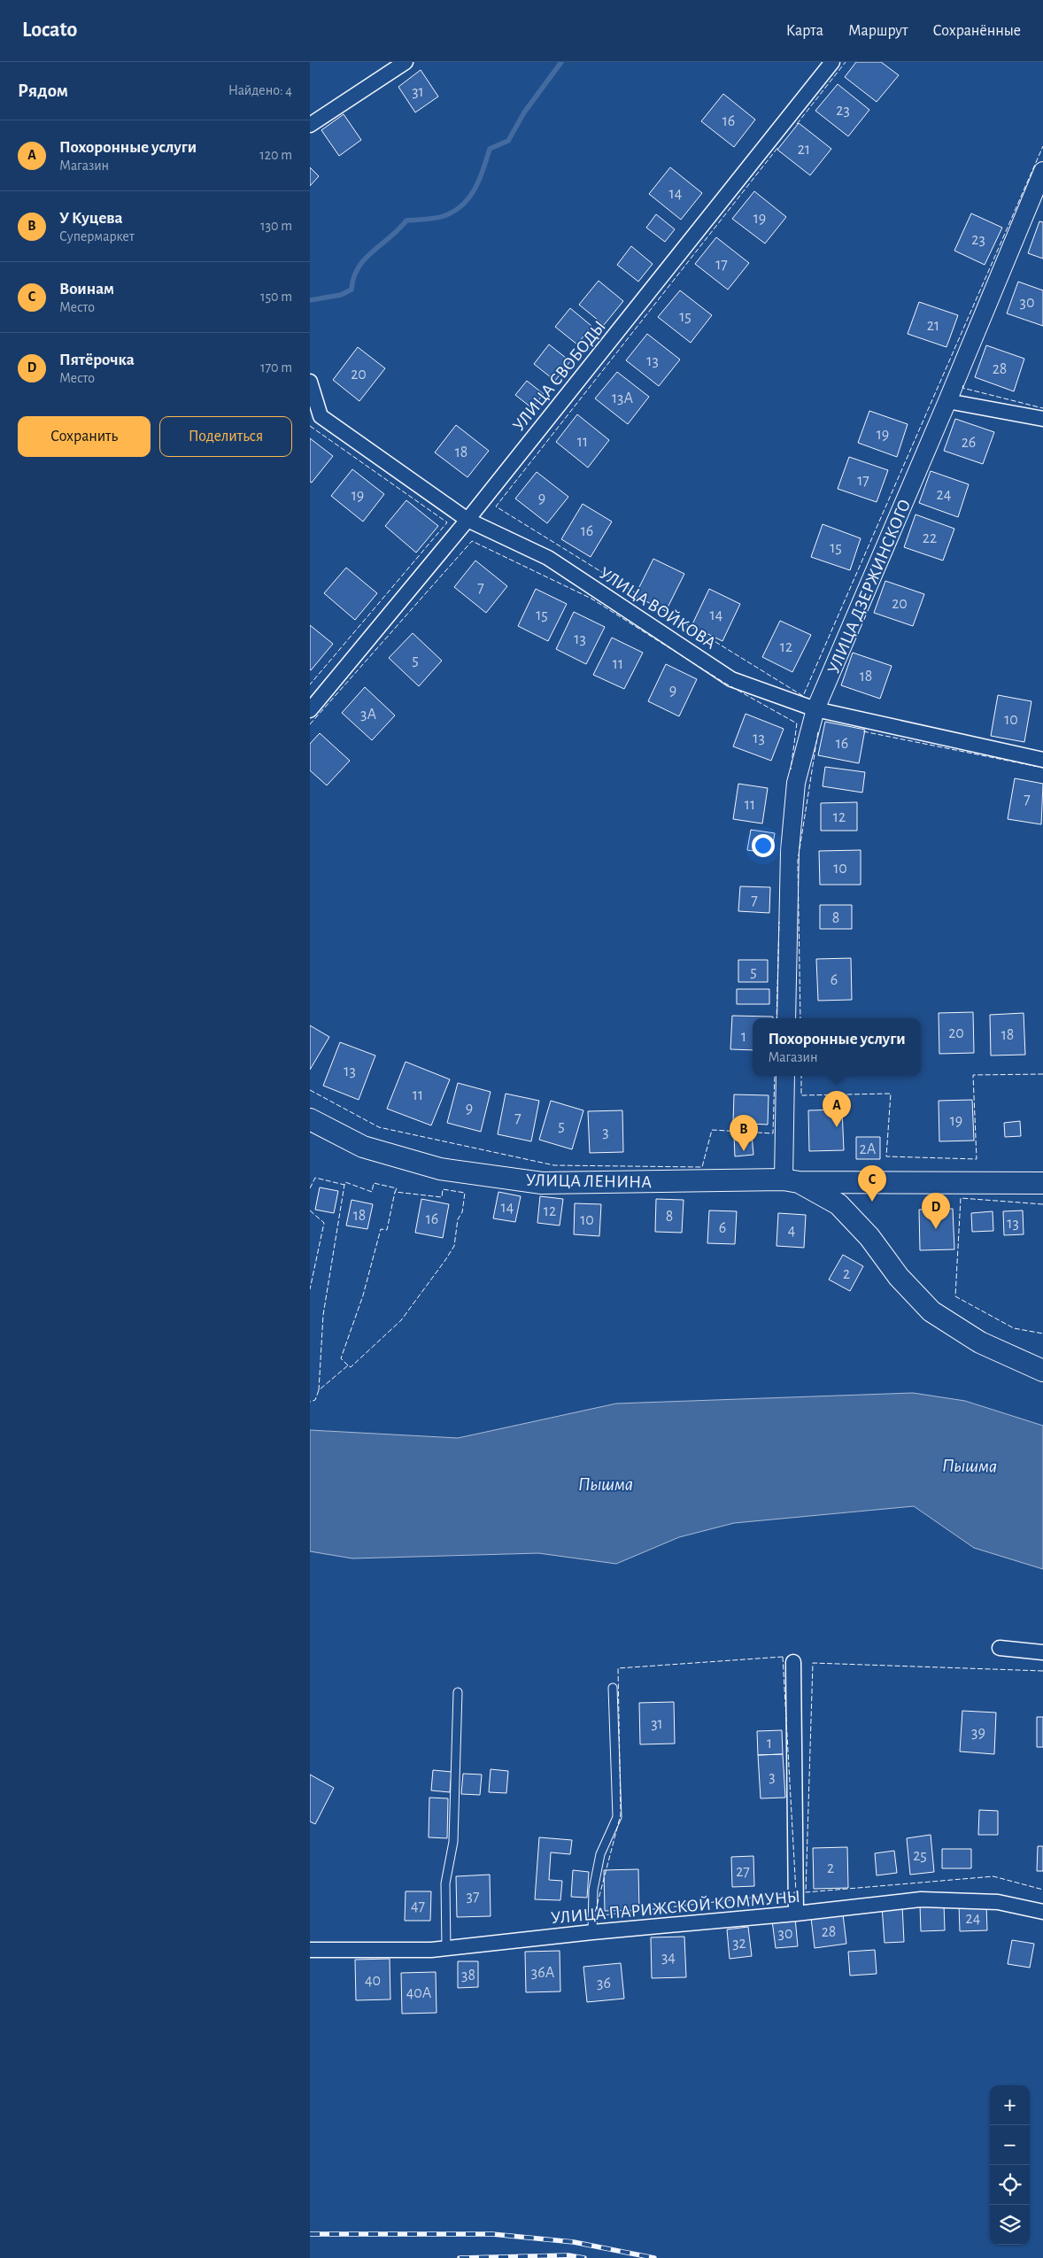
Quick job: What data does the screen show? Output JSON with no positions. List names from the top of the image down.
{
  "streets": {
    "main road": ["УЛИЦА ЛЕНИНА"],
    "street": [
      "УЛИЦА СВОБОДЫ",
      "УЛИЦА ДЗЕРЖИНСКОГО",
      "УЛИЦА ВОЙКОВА",
      "УЛИЦА ПАРИЖСКОЙ КОММУНЫ"
    ]
  },
  "crossings": [
    ["УЛИЦА СВОБОДЫ", "УЛИЦА ВОЙКОВА"],
    ["УЛИЦА ДЗЕРЖИНСКОГО", "УЛИЦА ВОЙКОВА"]
  ],
  "water": ["Пышма"],
  "house_numbers": [
    "31",
    "23",
    "16",
    "21",
    "14",
    "19",
    "23",
    "17",
    "30",
    "15",
    "21",
    "13",
    "28",
    "20",
    "13А",
    "19",
    "11",
    "26",
    "18",
    "17",
    "24",
    "19",
    "9",
    "16",
    "22",
    "15",
    "7",
    "20",
    "15",
    "14",
    "13",
    "12",
    "5",
    "11",
    "18",
    "9",
    "3А",
    "10",
    "13",
    "16",
    "7",
    "11",
    "12",
    "10",
    "7",
    "8",
    "5",
    "6",
    "20",
    "18",
    "1",
    "13",
    "11",
    "9",
    "7",
    "19",
    "5",
    "3",
    "2А",
    "14",
    "12",
    "18",
    "8",
    "16",
    "10",
    "13",
    "6",
    "4",
    "2",
    "31",
    "39",
    "1",
    "3",
    "25",
    "2",
    "27",
    "37",
    "47",
    "24",
    "28",
    "30",
    "32",
    "34",
    "36А",
    "38",
    "40",
    "36",
    "40А"
  ],
  "page": {
    "header": "Locato",
    "nav": ["Карта", "Маршрут", "Сохранённые"],
    "heading": ["Рядом", "Найдено: 4"],
    "list": [
      {
        "mark": "A",
        "name": "Похоронные услуги",
        "note": "Магазин",
        "value": "120 m"
      },
      {
        "mark": "B",
        "name": "У Куцева",
        "note": "Супермаркет",
        "value": "130 m"
      },
      {
        "mark": "C",
        "name": "Воинам",
        "note": "Место",
        "value": "150 m"
      },
      {
        "mark": "D",
        "name": "Пятёрочка",
        "note": "Место",
        "value": "170 m"
      }
    ],
    "buttons": ["Сохранить", "Поделиться"],
    "popup": ["Похоронные услуги", "Магазин"],
    "pins": [
      "A",
      "B",
      "C",
      "D"
    ],
    "map_buttons": ["+", "−"]
  }
}
